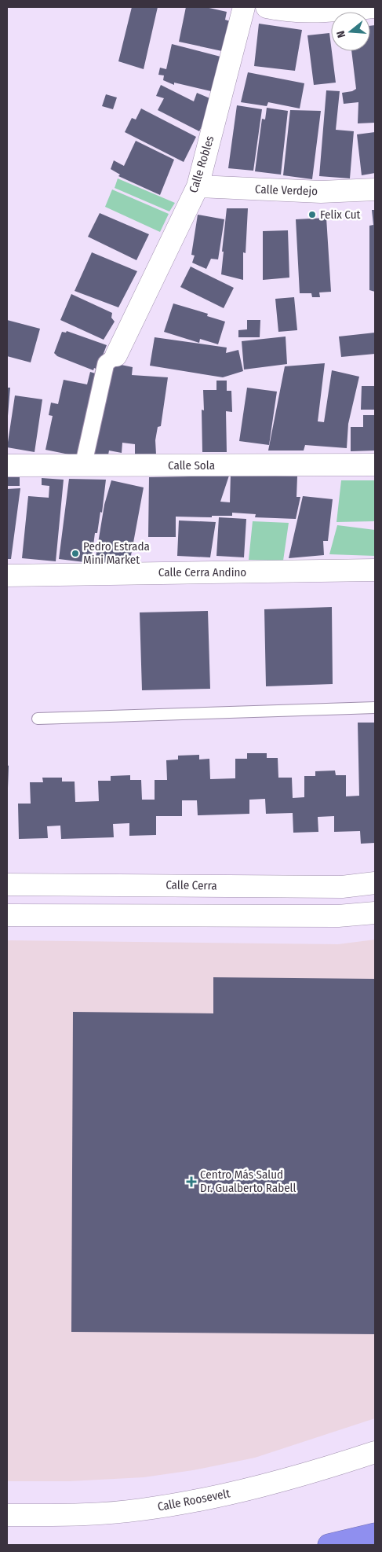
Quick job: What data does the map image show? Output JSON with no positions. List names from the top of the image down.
{
  "streets": {
    "street": [
      "Calle Robles",
      "Calle Verdejo",
      "Calle Sola",
      "Calle Cerra Andino",
      "Calle Cerra",
      "Calle Roosevelt"
    ]
  },
  "crossings": [
    ["Calle Robles", "Calle Verdejo"]
  ],
  "places": {
    "other": ["Felix Cut", "Pedro Estrada Mini Market"],
    "health": ["Centro Más Salud Dr. Gualberto Rabell"]
  },
  "north": "left"
}
